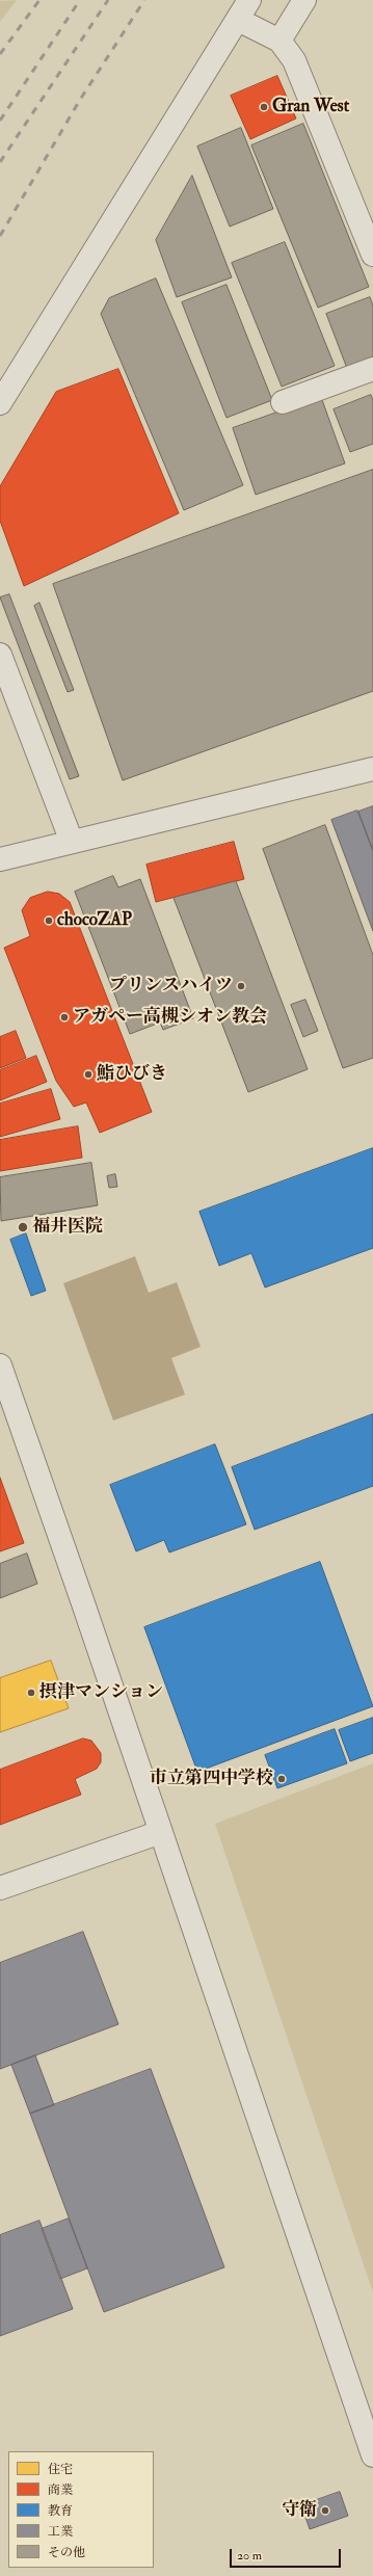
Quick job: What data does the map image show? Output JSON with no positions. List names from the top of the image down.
{
  "places": [
    "Gran West",
    "chocoZAP",
    "プリンスハイツ",
    "アガペー高槻シオン教会",
    "鮨ひびき",
    "福井医院",
    "摂津マンション",
    "市立第四中学校",
    "守衛"
  ],
  "legend": [
    "住宅",
    "商業",
    "教育",
    "工業",
    "その他"
  ],
  "scale_bar": "20 m"
}
